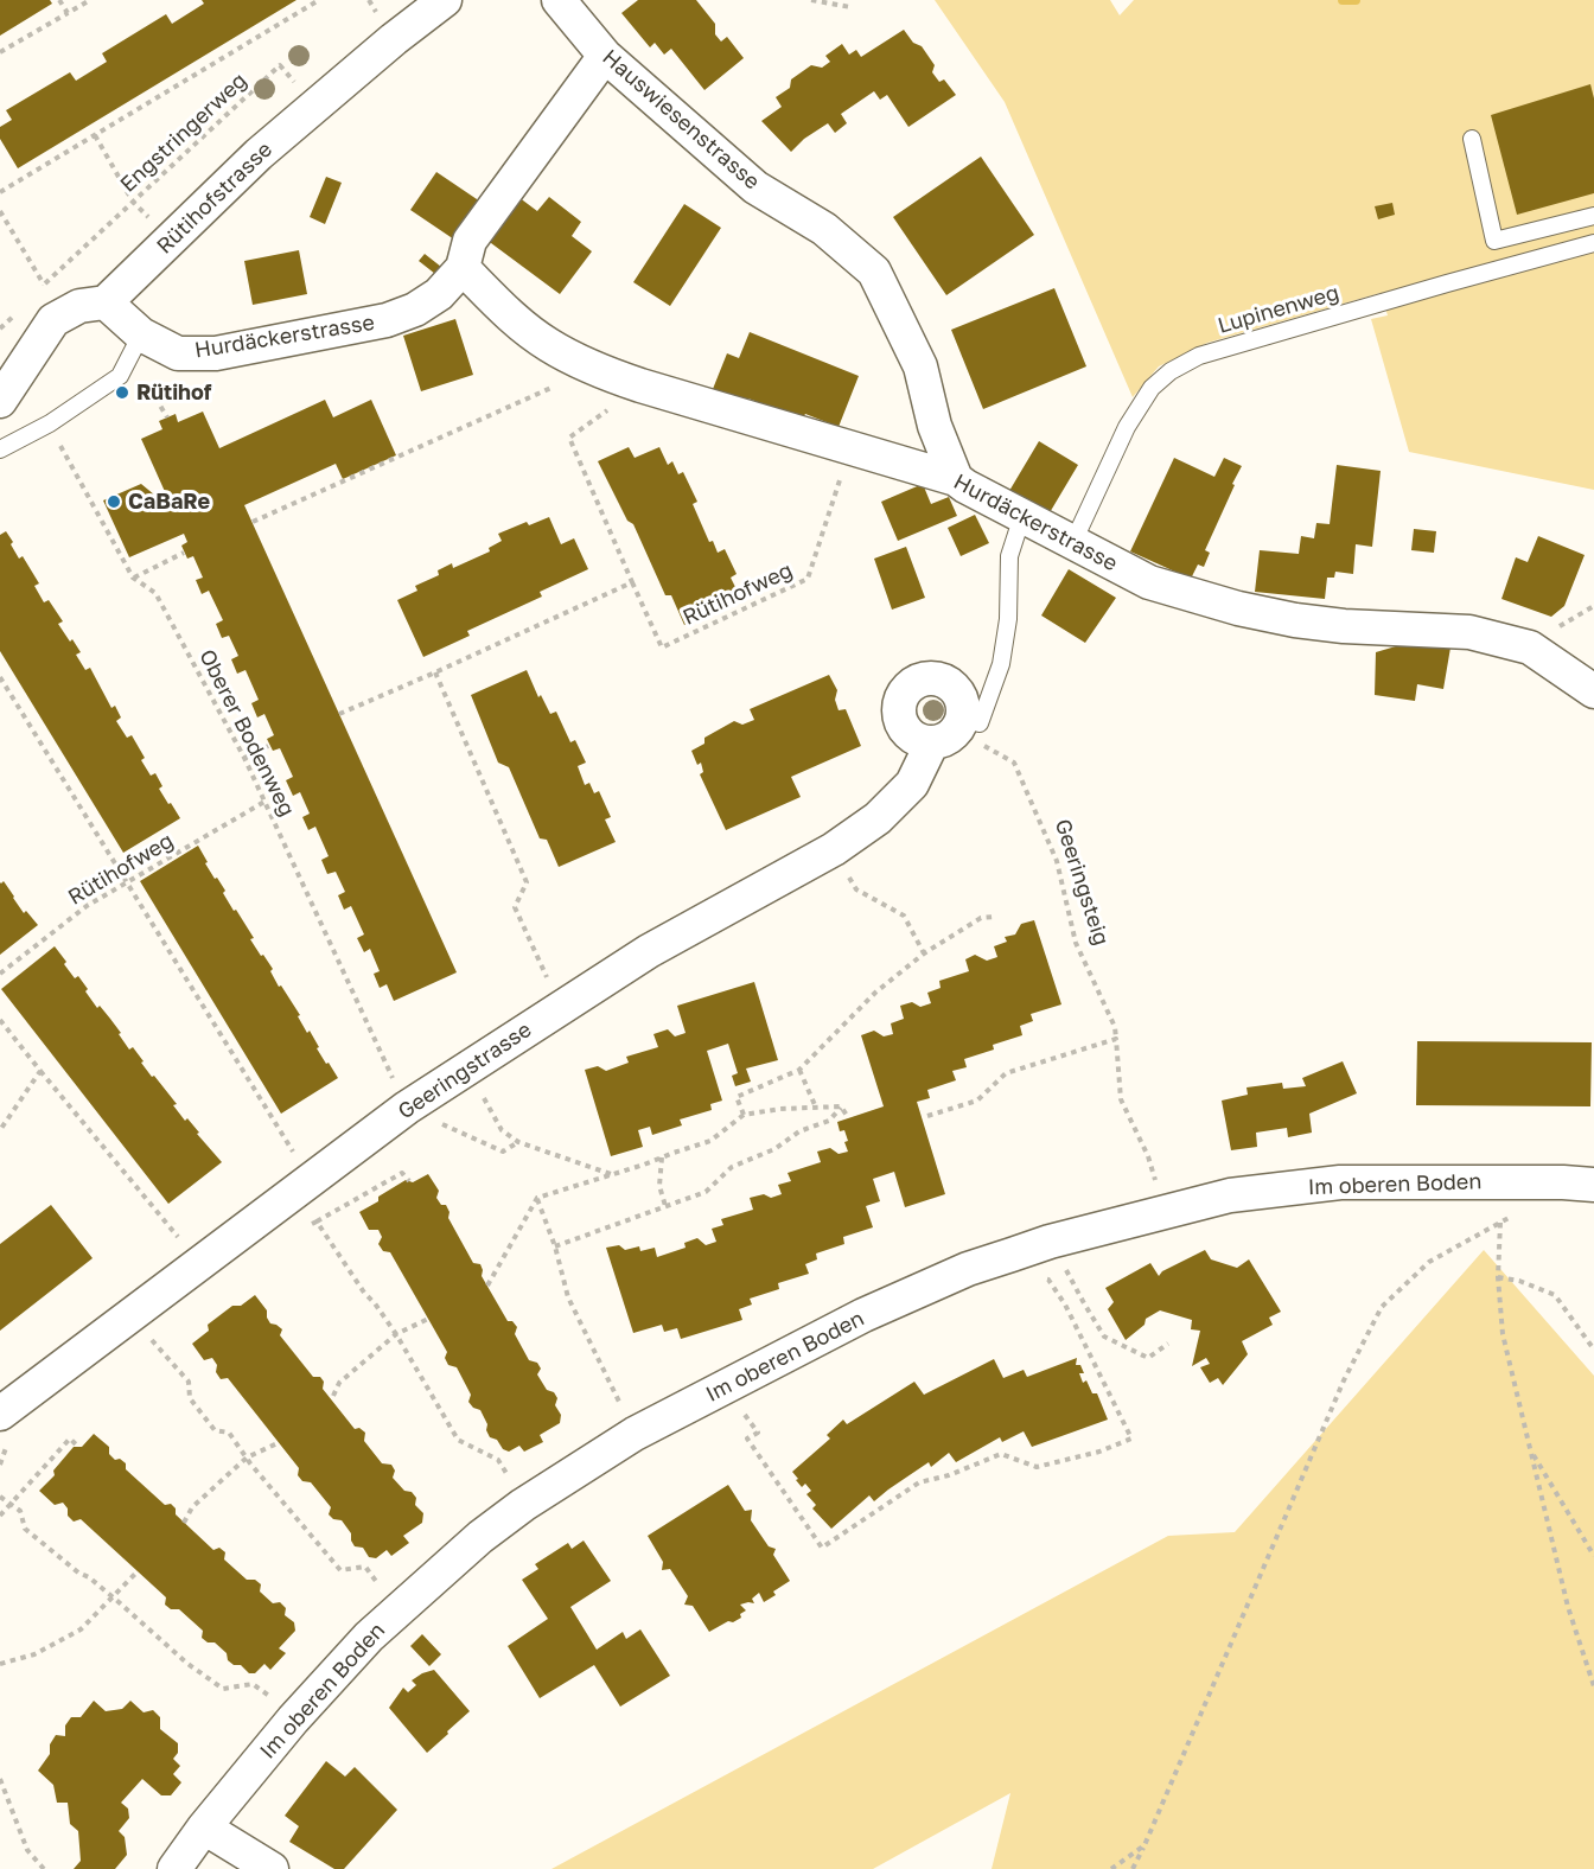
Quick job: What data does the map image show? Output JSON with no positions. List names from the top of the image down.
{
  "streets": {
    "street": [
      "Hauswiesenstrasse",
      "Rütihofstrasse",
      "Hurdäckerstrasse",
      "Geeringstrasse",
      "Im oberen Boden"
    ],
    "lane": ["Lupinenweg"],
    "path": [
      "Engstringerweg",
      "Rütihofweg",
      "Oberer Bodenweg",
      "Geeringsteig"
    ]
  },
  "crossings": [
    ["Hauswiesenstrasse", "Hurdäckerstrasse"],
    ["Rütihofstrasse", "Hurdäckerstrasse"],
    ["Lupinenweg", "Hurdäckerstrasse"],
    ["Hurdäckerstrasse", "Rütihofweg"],
    ["Rütihofweg", "Oberer Bodenweg"]
  ],
  "places": ["Rütihof", "CaBaRe"]
}
